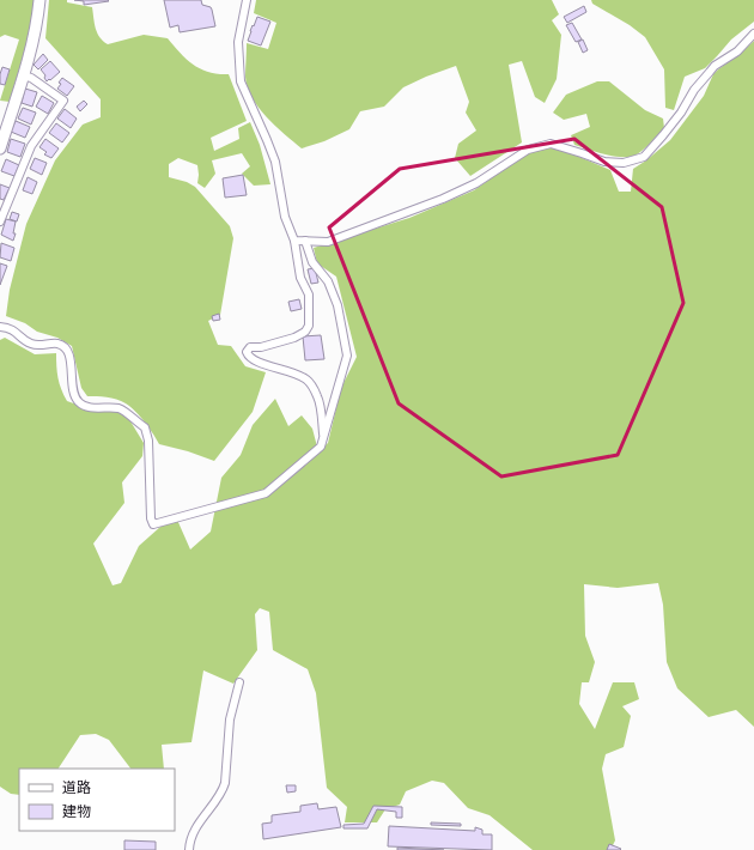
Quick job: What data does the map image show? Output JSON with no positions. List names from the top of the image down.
{
  "legend": ["道路", "建物"]
}
